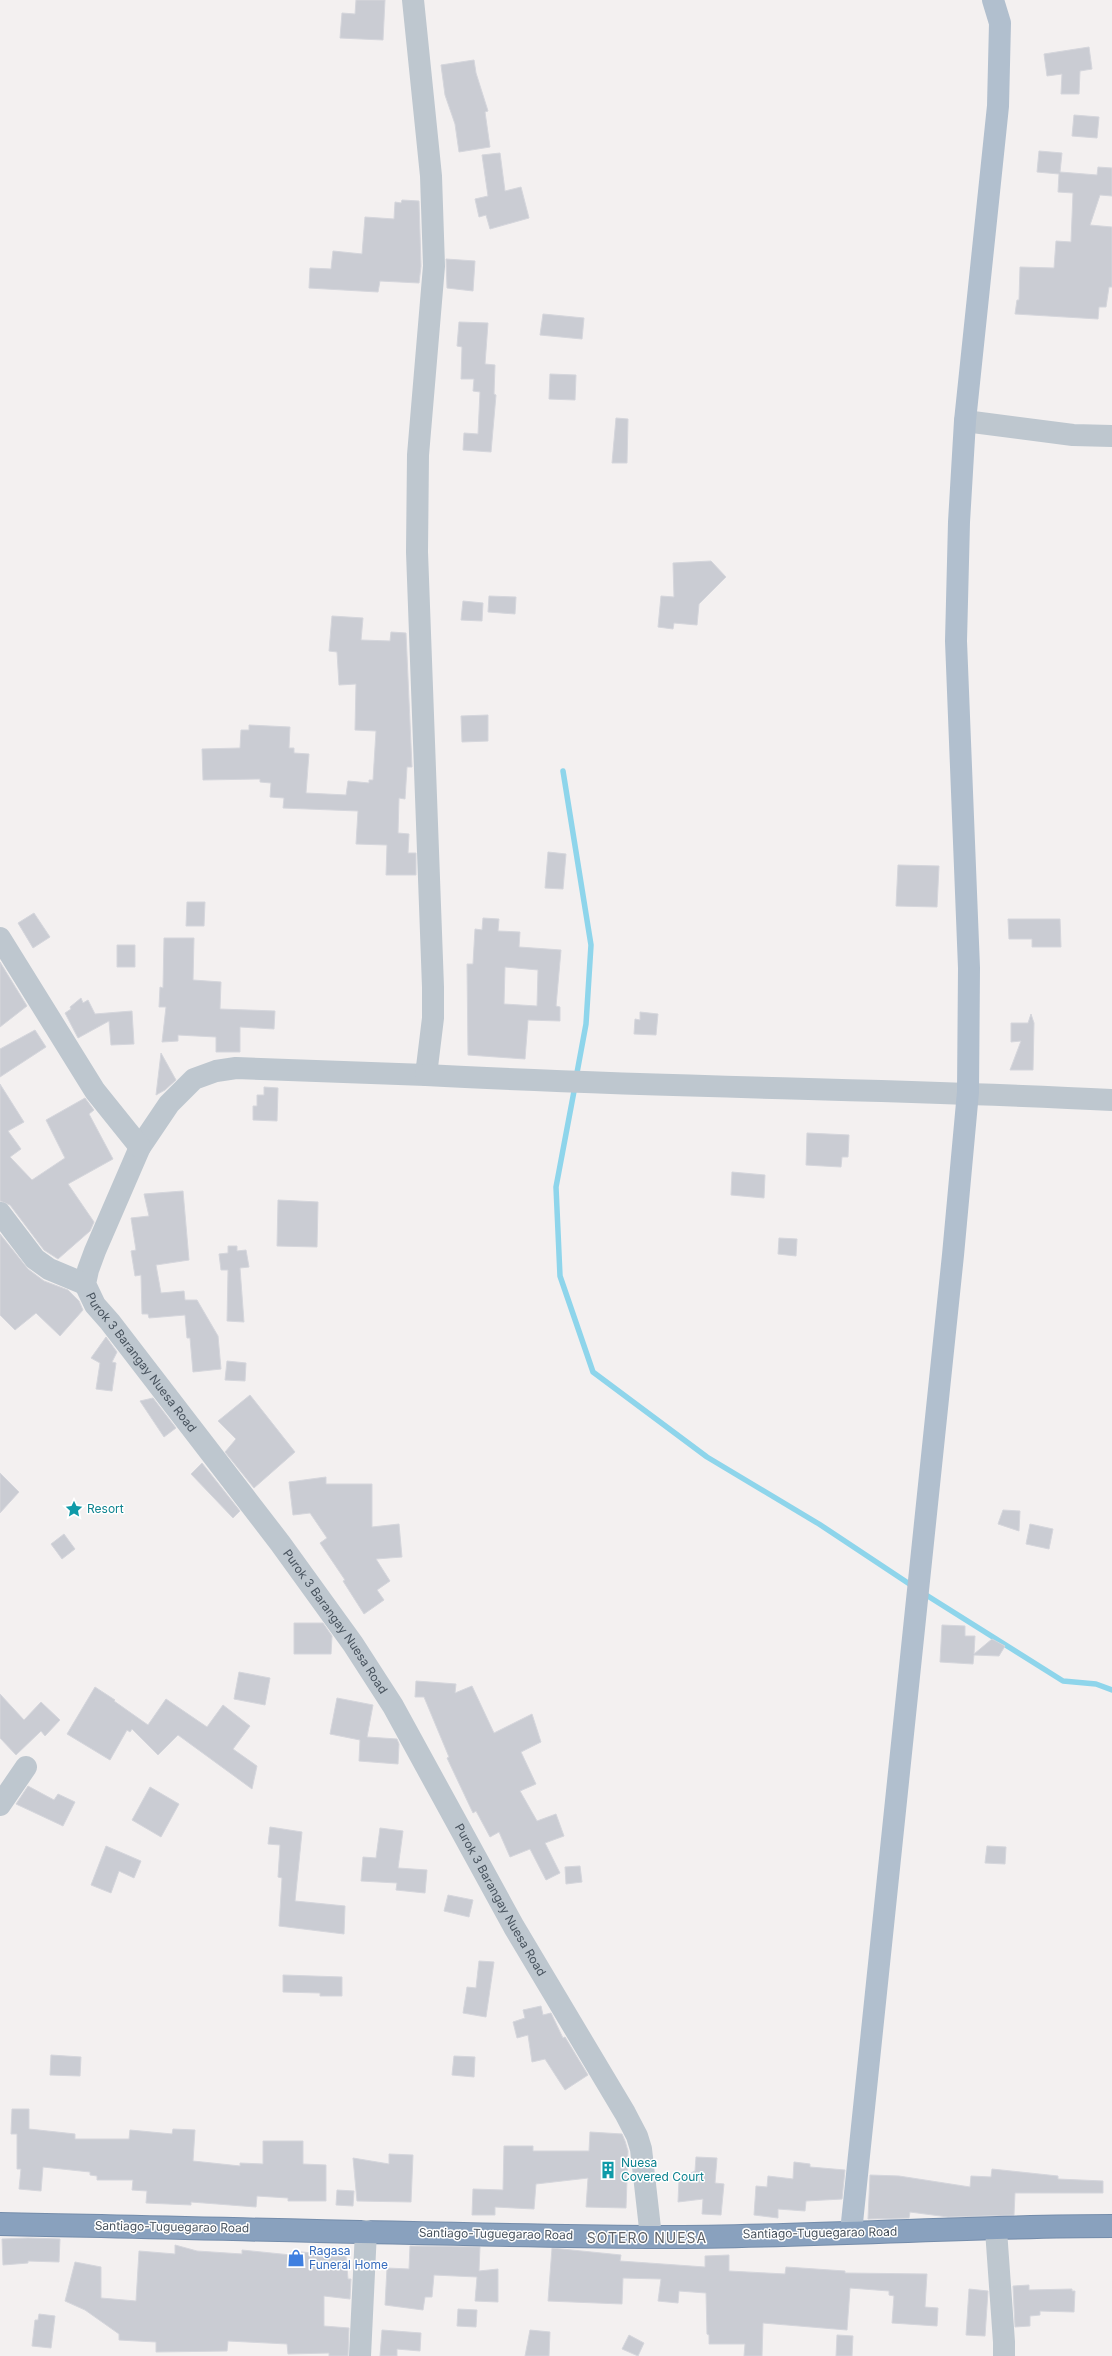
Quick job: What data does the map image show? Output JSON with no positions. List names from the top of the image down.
{
  "streets": {
    "highway": ["Santiago-Tuguegarao Road"],
    "street": ["Purok 3 Barangay Nuesa Road"]
  },
  "crossings": [
    ["Purok 3 Barangay Nuesa Road", "Santiago-Tuguegarao Road"]
  ],
  "districts": ["SOTERO NUESA"],
  "places": {
    "place": ["Resort"],
    "building": ["Nuesa Covered Court"],
    "shop": ["Ragasa Funeral Home"]
  }
}
